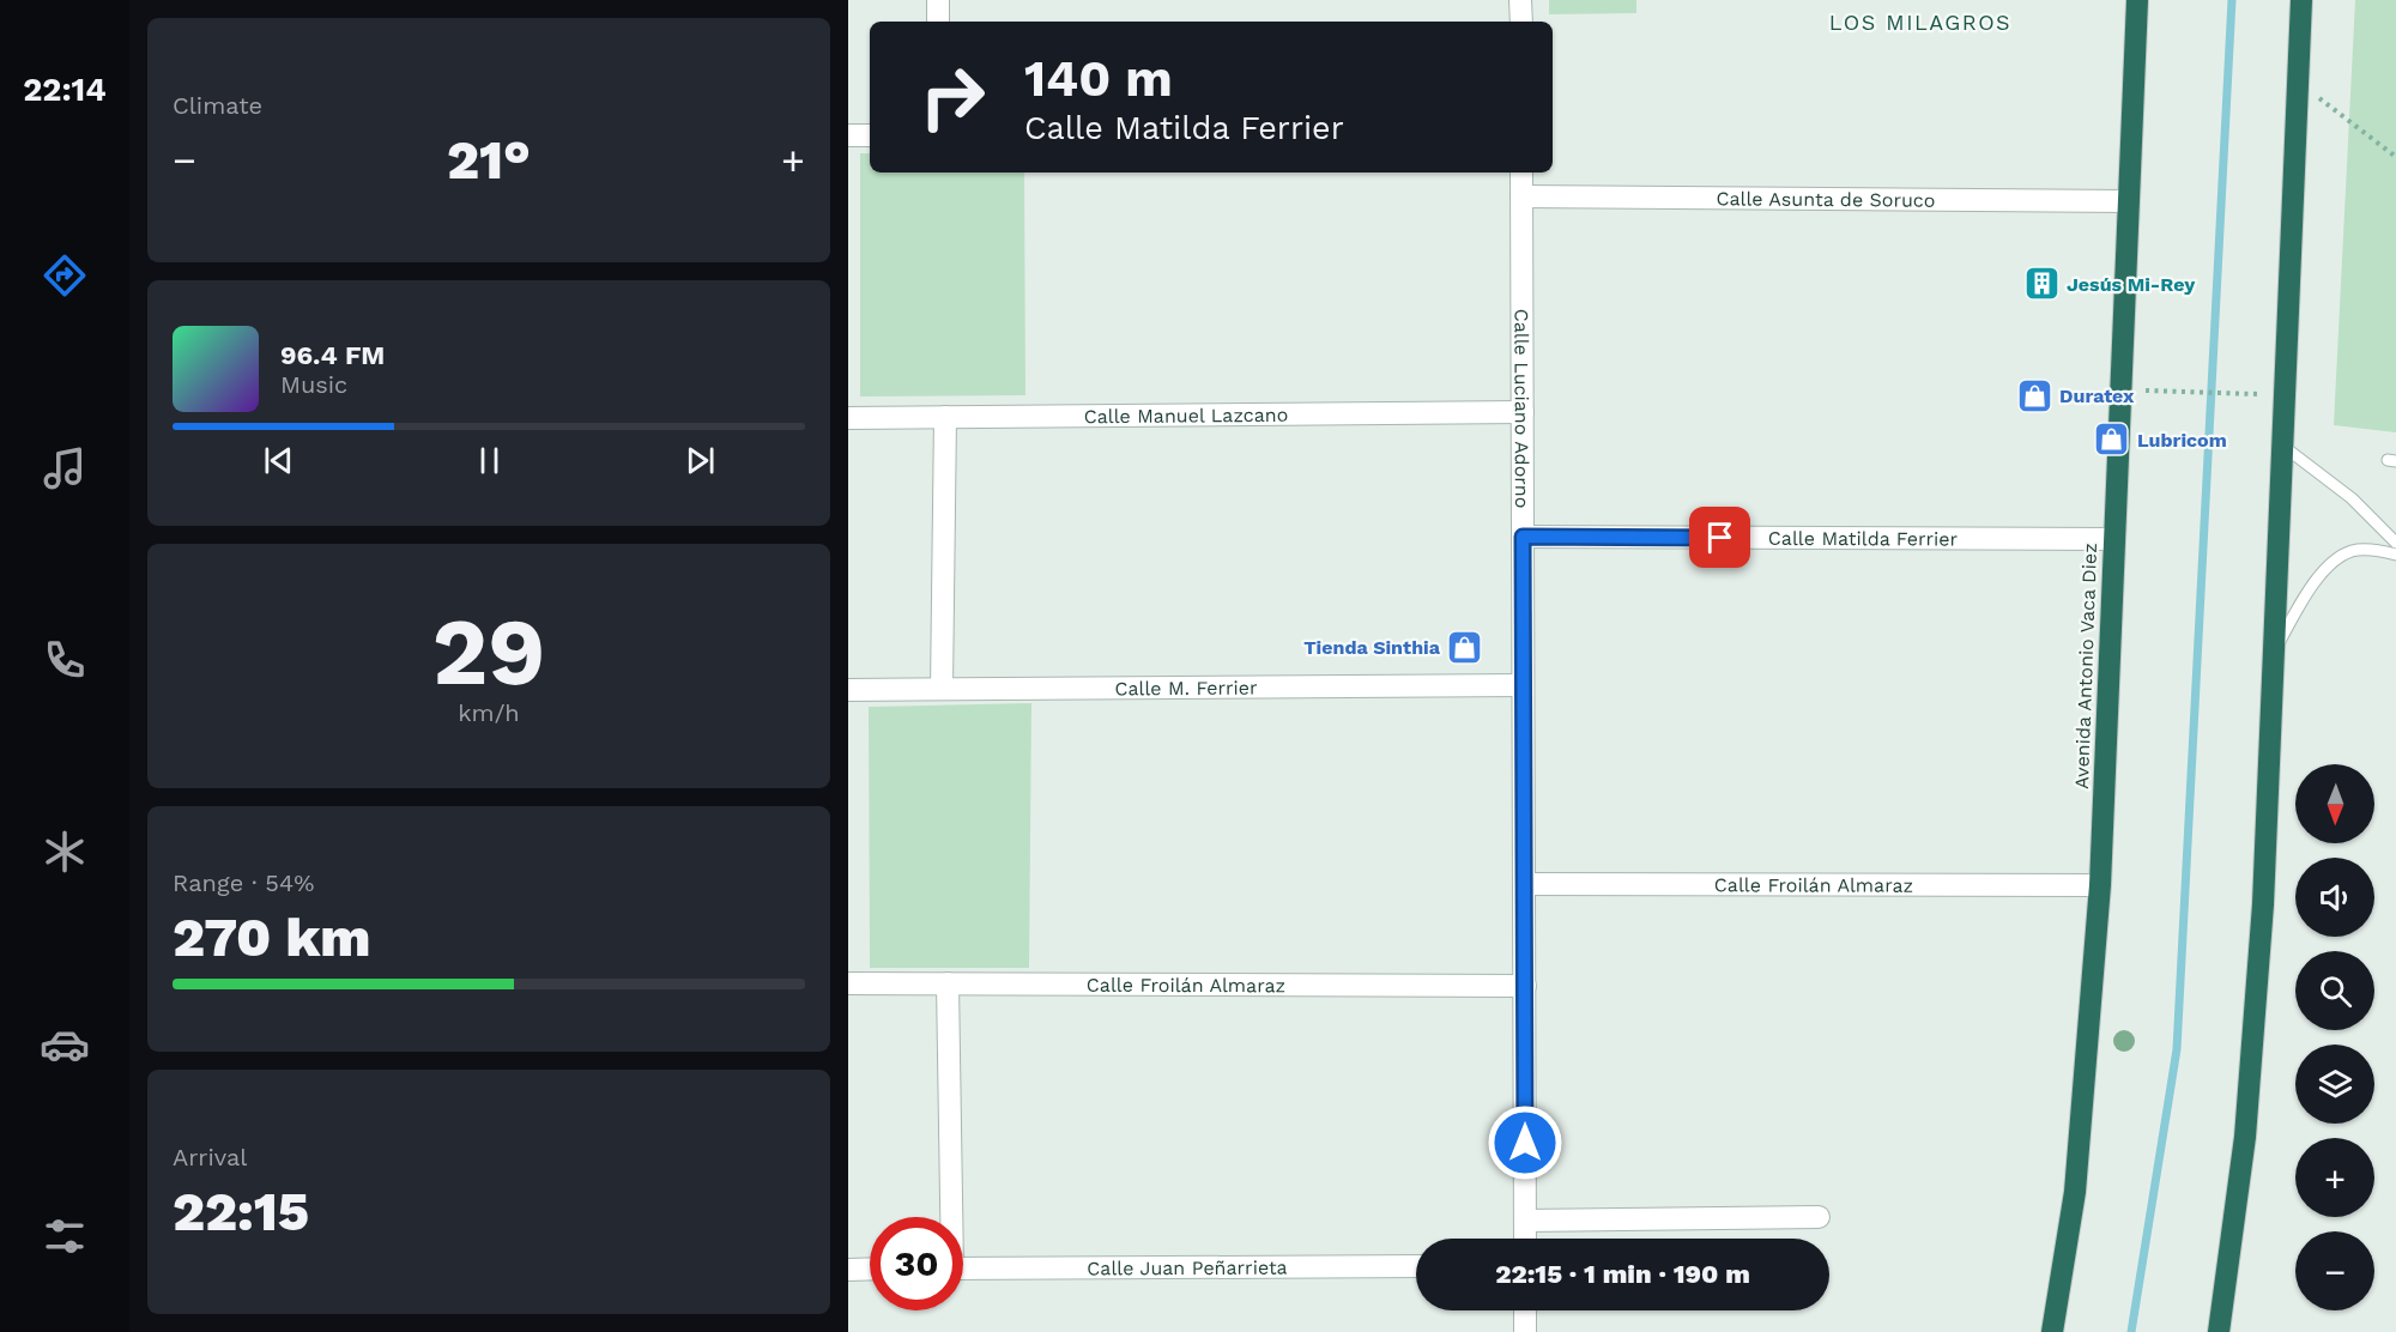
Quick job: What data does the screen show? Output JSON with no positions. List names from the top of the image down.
{
  "streets": {
    "highway": ["Avenida Antonio Vaca Diez"],
    "street": [
      "Calle Asunta de Soruco",
      "Calle Luciano Adorno",
      "Calle Manuel Lazcano",
      "Calle Matilda Ferrier",
      "Calle M. Ferrier",
      "Calle Froilán Almaraz",
      "Calle Juan Peñarrieta"
    ]
  },
  "crossings": [
    ["Calle Asunta de Soruco", "Calle Luciano Adorno"],
    ["Calle Asunta de Soruco", "Avenida Antonio Vaca Diez"],
    ["Calle Luciano Adorno", "Calle Manuel Lazcano"],
    ["Calle Luciano Adorno", "Calle Matilda Ferrier"],
    ["Calle Luciano Adorno", "Calle M. Ferrier"],
    ["Calle Luciano Adorno", "Calle Froilán Almaraz"],
    ["Calle Matilda Ferrier", "Avenida Antonio Vaca Diez"],
    ["Avenida Antonio Vaca Diez", "Calle Froilán Almaraz"]
  ],
  "districts": ["LOS MILAGROS"],
  "places": {
    "building": ["Jesús Mi-Rey"],
    "shop": ["Duratex", "Lubricom", "Tienda Sinthia"]
  },
  "north": "bottom",
  "page": {
    "tabs": "22:14",
    "tile": [
      "Climate",
      ["29", "km/h"],
      ["Range · 54%", "270 km"],
      ["Arrival", "22:15"]
    ],
    "turn": ["140 m", "Calle Matilda Ferrier"],
    "heat": ["−", "21°", "+"],
    "song": ["96.4 FM", "Music"],
    "map_buttons": ["+", "−"],
    "limit": "30",
    "trip": "22:15 · 1 min · 190 m"
  }
}
